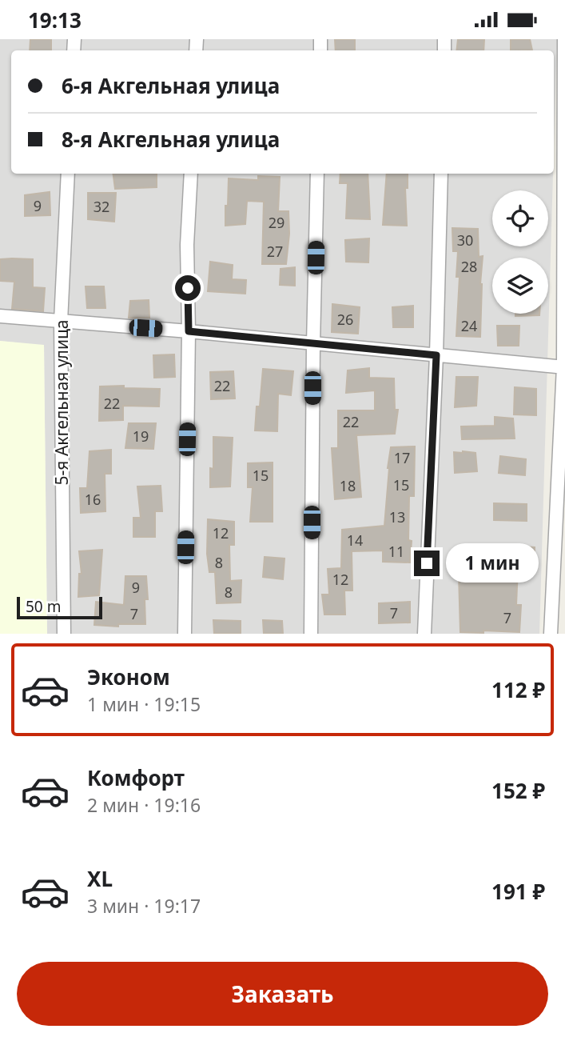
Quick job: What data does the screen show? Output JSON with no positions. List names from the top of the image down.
{
  "streets": {
    "street": ["5-я Акгельная улица"]
  },
  "house_numbers": [
    "9",
    "32",
    "29",
    "30",
    "27",
    "28",
    "26",
    "24",
    "22",
    "22",
    "22",
    "19",
    "17",
    "15",
    "15",
    "18",
    "16",
    "13",
    "12",
    "14",
    "11",
    "8",
    "12",
    "9",
    "8",
    "7",
    "7",
    "7"
  ],
  "scale_bar": "50 m",
  "page": {
    "status": "19:13",
    "banner": ["6-я Акгельная улица", "8-я Акгельная улица"],
    "bubble": "1 мин",
    "scale": "50 m",
    "list": [
      {
        "name": "Эконом",
        "note": "1 мин · 19:15",
        "value": "112 ₽"
      },
      {
        "name": "Комфорт",
        "note": "2 мин · 19:16",
        "value": "152 ₽"
      },
      {
        "name": "XL",
        "note": "3 мин · 19:17",
        "value": "191 ₽"
      }
    ],
    "buttons": "Заказать"
  }
}
